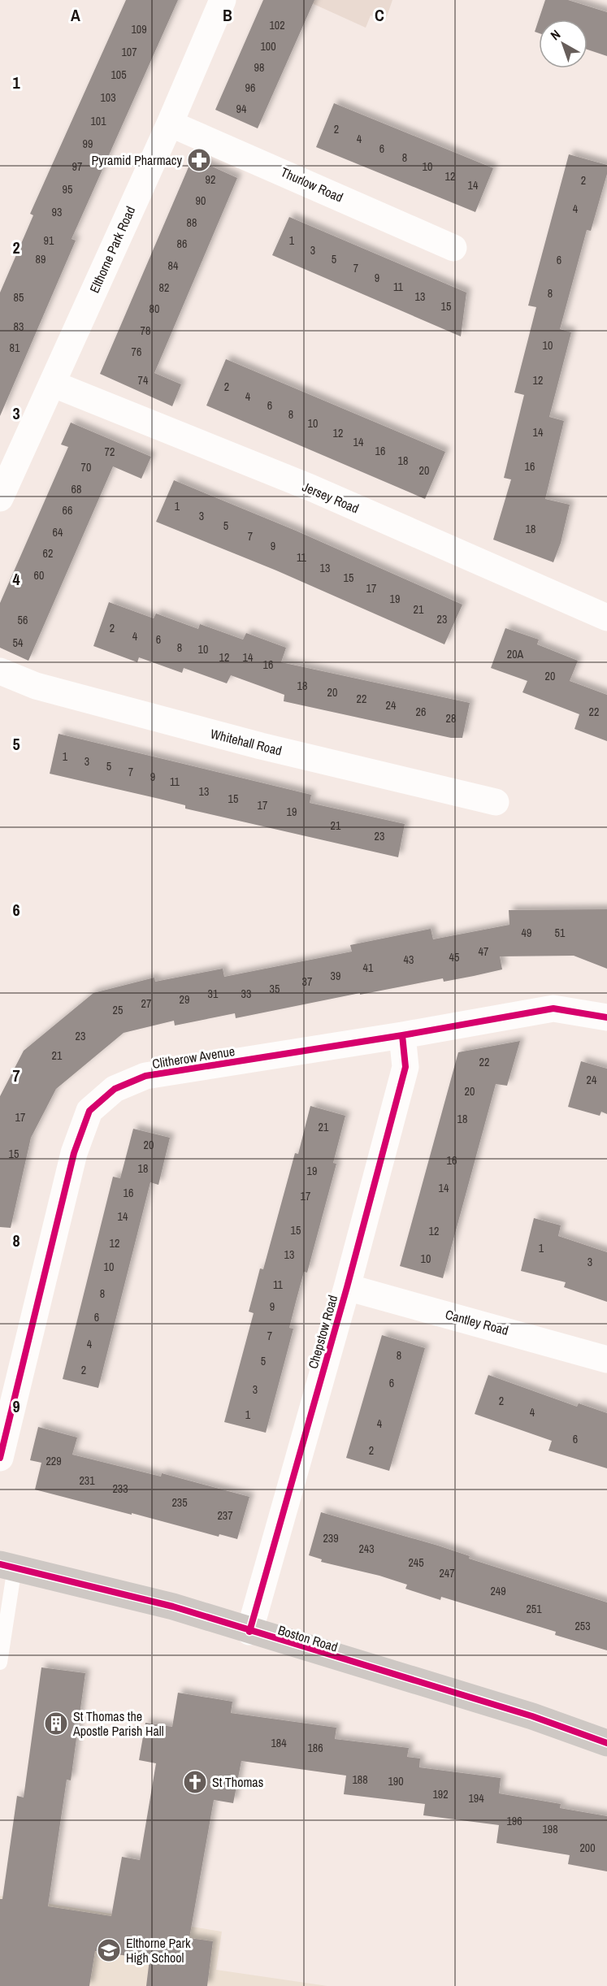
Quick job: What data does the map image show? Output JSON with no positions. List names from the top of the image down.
{
  "streets": {
    "main road": ["Boston Road"],
    "street": [
      "Thurlow Road",
      "Elthorne Park Road",
      "Jersey Road",
      "Whitehall Road",
      "Clitherow Avenue",
      "Cantley Road",
      "Chepstow Road"
    ]
  },
  "crossings": [
    ["Thurlow Road", "Elthorne Park Road"],
    ["Elthorne Park Road", "Jersey Road"],
    ["Clitherow Avenue", "Chepstow Road"],
    ["Cantley Road", "Chepstow Road"],
    ["Chepstow Road", "Boston Road"]
  ],
  "places": {
    "pharmacy": ["Pyramid Pharmacy"],
    "building": ["St Thomas the Apostle Parish Hall"],
    "church": ["St Thomas"],
    "school or university": ["Elthorne Park High School"]
  },
  "house_numbers": [
    "102",
    "109",
    "100",
    "107",
    "98",
    "105",
    "96",
    "103",
    "94",
    "101",
    "2",
    "4",
    "99",
    "6",
    "8",
    "97",
    "10",
    "12",
    "92",
    "2",
    "14",
    "95",
    "90",
    "4",
    "93",
    "88",
    "91",
    "1",
    "86",
    "3",
    "89",
    "5",
    "6",
    "84",
    "7",
    "9",
    "11",
    "82",
    "8",
    "13",
    "85",
    "15",
    "80",
    "83",
    "78",
    "10",
    "81",
    "76",
    "74",
    "12",
    "2",
    "4",
    "6",
    "8",
    "10",
    "14",
    "12",
    "14",
    "16",
    "72",
    "18",
    "16",
    "70",
    "20",
    "68",
    "1",
    "66",
    "3",
    "5",
    "18",
    "64",
    "7",
    "9",
    "62",
    "11",
    "13",
    "60",
    "15",
    "17",
    "19",
    "21",
    "23",
    "56",
    "2",
    "4",
    "6",
    "54",
    "8",
    "10",
    "20A",
    "12",
    "14",
    "16",
    "20",
    "18",
    "20",
    "22",
    "24",
    "26",
    "22",
    "28",
    "1",
    "3",
    "5",
    "7",
    "9",
    "11",
    "13",
    "15",
    "17",
    "19",
    "21",
    "23",
    "49",
    "51",
    "47",
    "45",
    "43",
    "41",
    "39",
    "37",
    "35",
    "31",
    "33",
    "29",
    "27",
    "25",
    "23",
    "21",
    "22",
    "24",
    "20",
    "17",
    "18",
    "21",
    "20",
    "15",
    "16",
    "18",
    "19",
    "14",
    "16",
    "17",
    "14",
    "15",
    "12",
    "12",
    "1",
    "13",
    "10",
    "3",
    "10",
    "11",
    "8",
    "9",
    "6",
    "7",
    "4",
    "8",
    "5",
    "2",
    "6",
    "3",
    "2",
    "4",
    "1",
    "4",
    "6",
    "2",
    "229",
    "231",
    "233",
    "235",
    "237",
    "239",
    "243",
    "245",
    "247",
    "249",
    "251",
    "253",
    "184",
    "186",
    "188",
    "190",
    "192",
    "194",
    "196",
    "198",
    "200"
  ],
  "north": "top left",
  "grid": {
    "columns": ["A", "B", "C"],
    "rows": [
      "1",
      "2",
      "3",
      "4",
      "5",
      "6",
      "7",
      "8",
      "9"
    ]
  }
}
